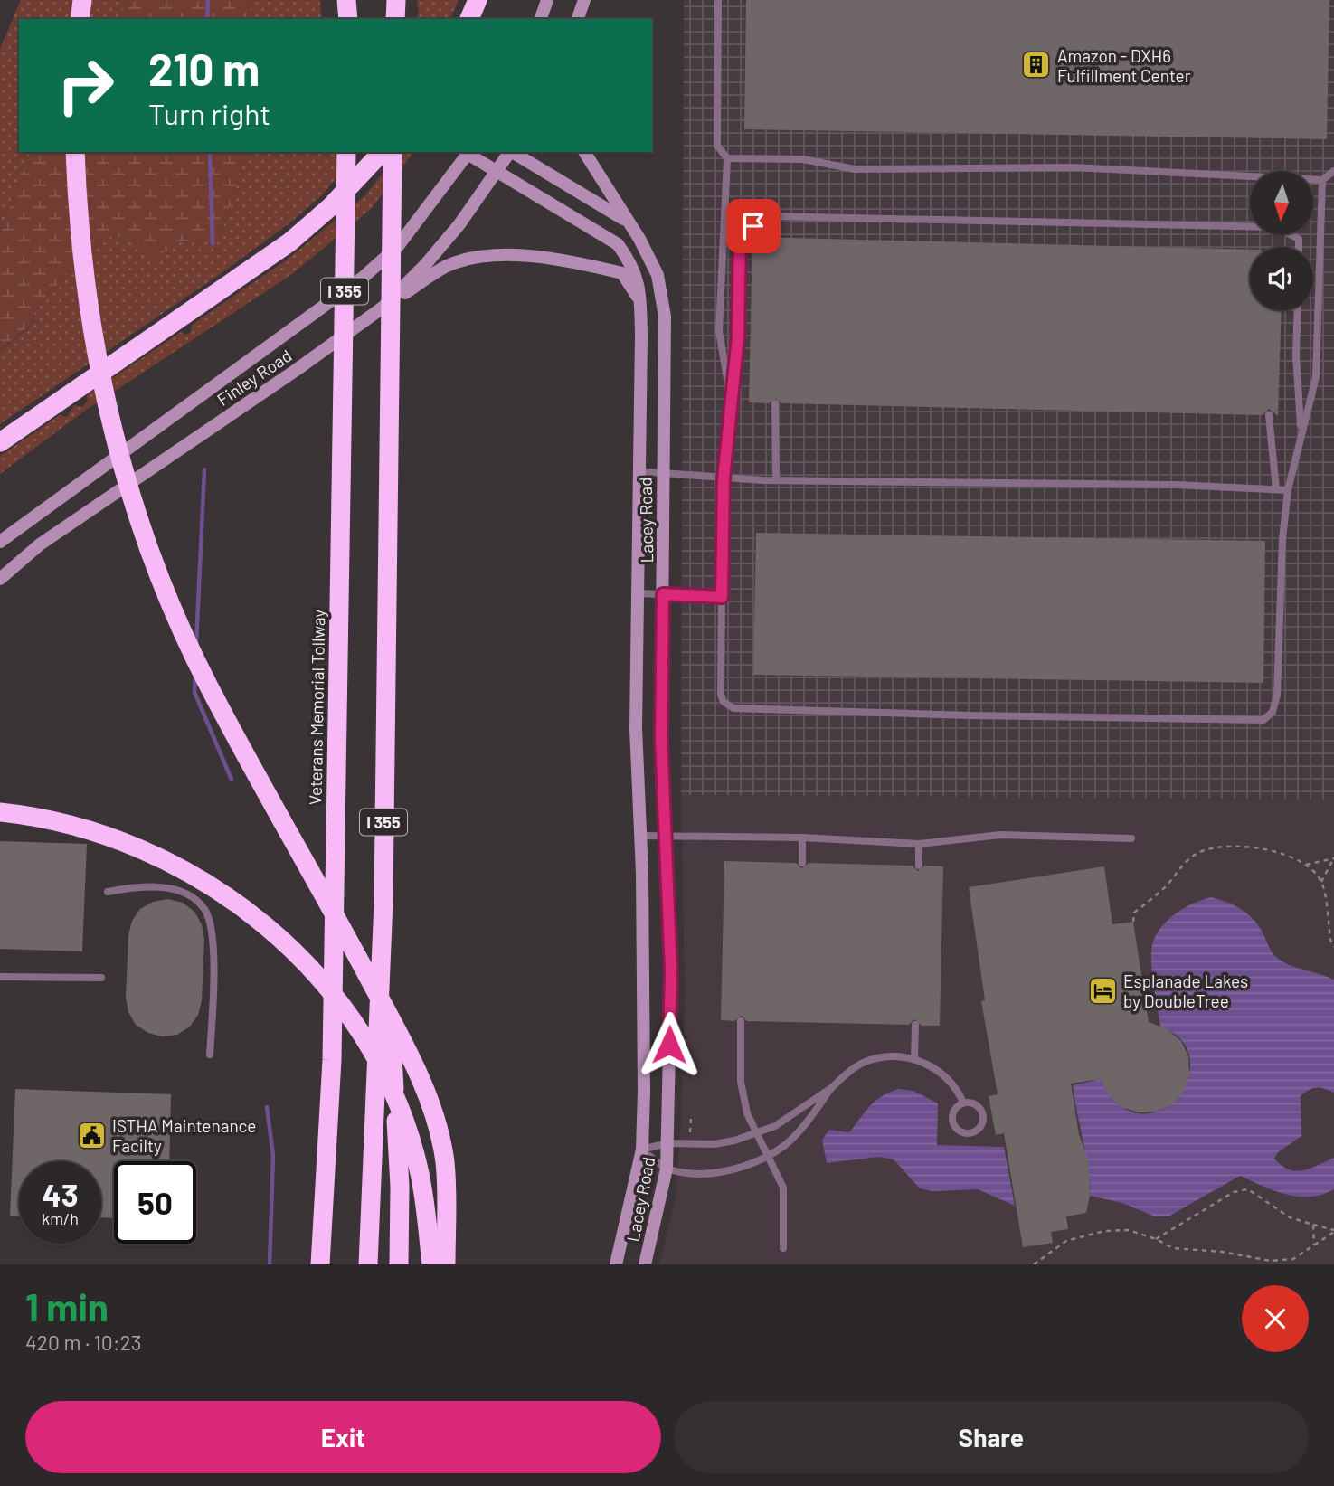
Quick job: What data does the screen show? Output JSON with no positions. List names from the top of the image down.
{
  "streets": {
    "highway": ["I 355", "Veterans Memorial Tollway"],
    "main road": ["Finley Road", "Lacey Road"]
  },
  "crossings": [
    ["Finley Road", "Lacey Road"]
  ],
  "places": {
    "building": ["Amazon - DXH6 Fulfillment Center"],
    "hotel": ["Esplanade Lakes by DoubleTree"],
    "public building": ["ISTHA Maintenance Facilty"]
  },
  "north": "bottom",
  "page": {
    "turn": ["210 m", "Turn right"],
    "speed": "43 km/h",
    "limit": "50",
    "heading": ["1 min", "420 m · 10:23"],
    "buttons": ["Exit", "Share"]
  }
}
